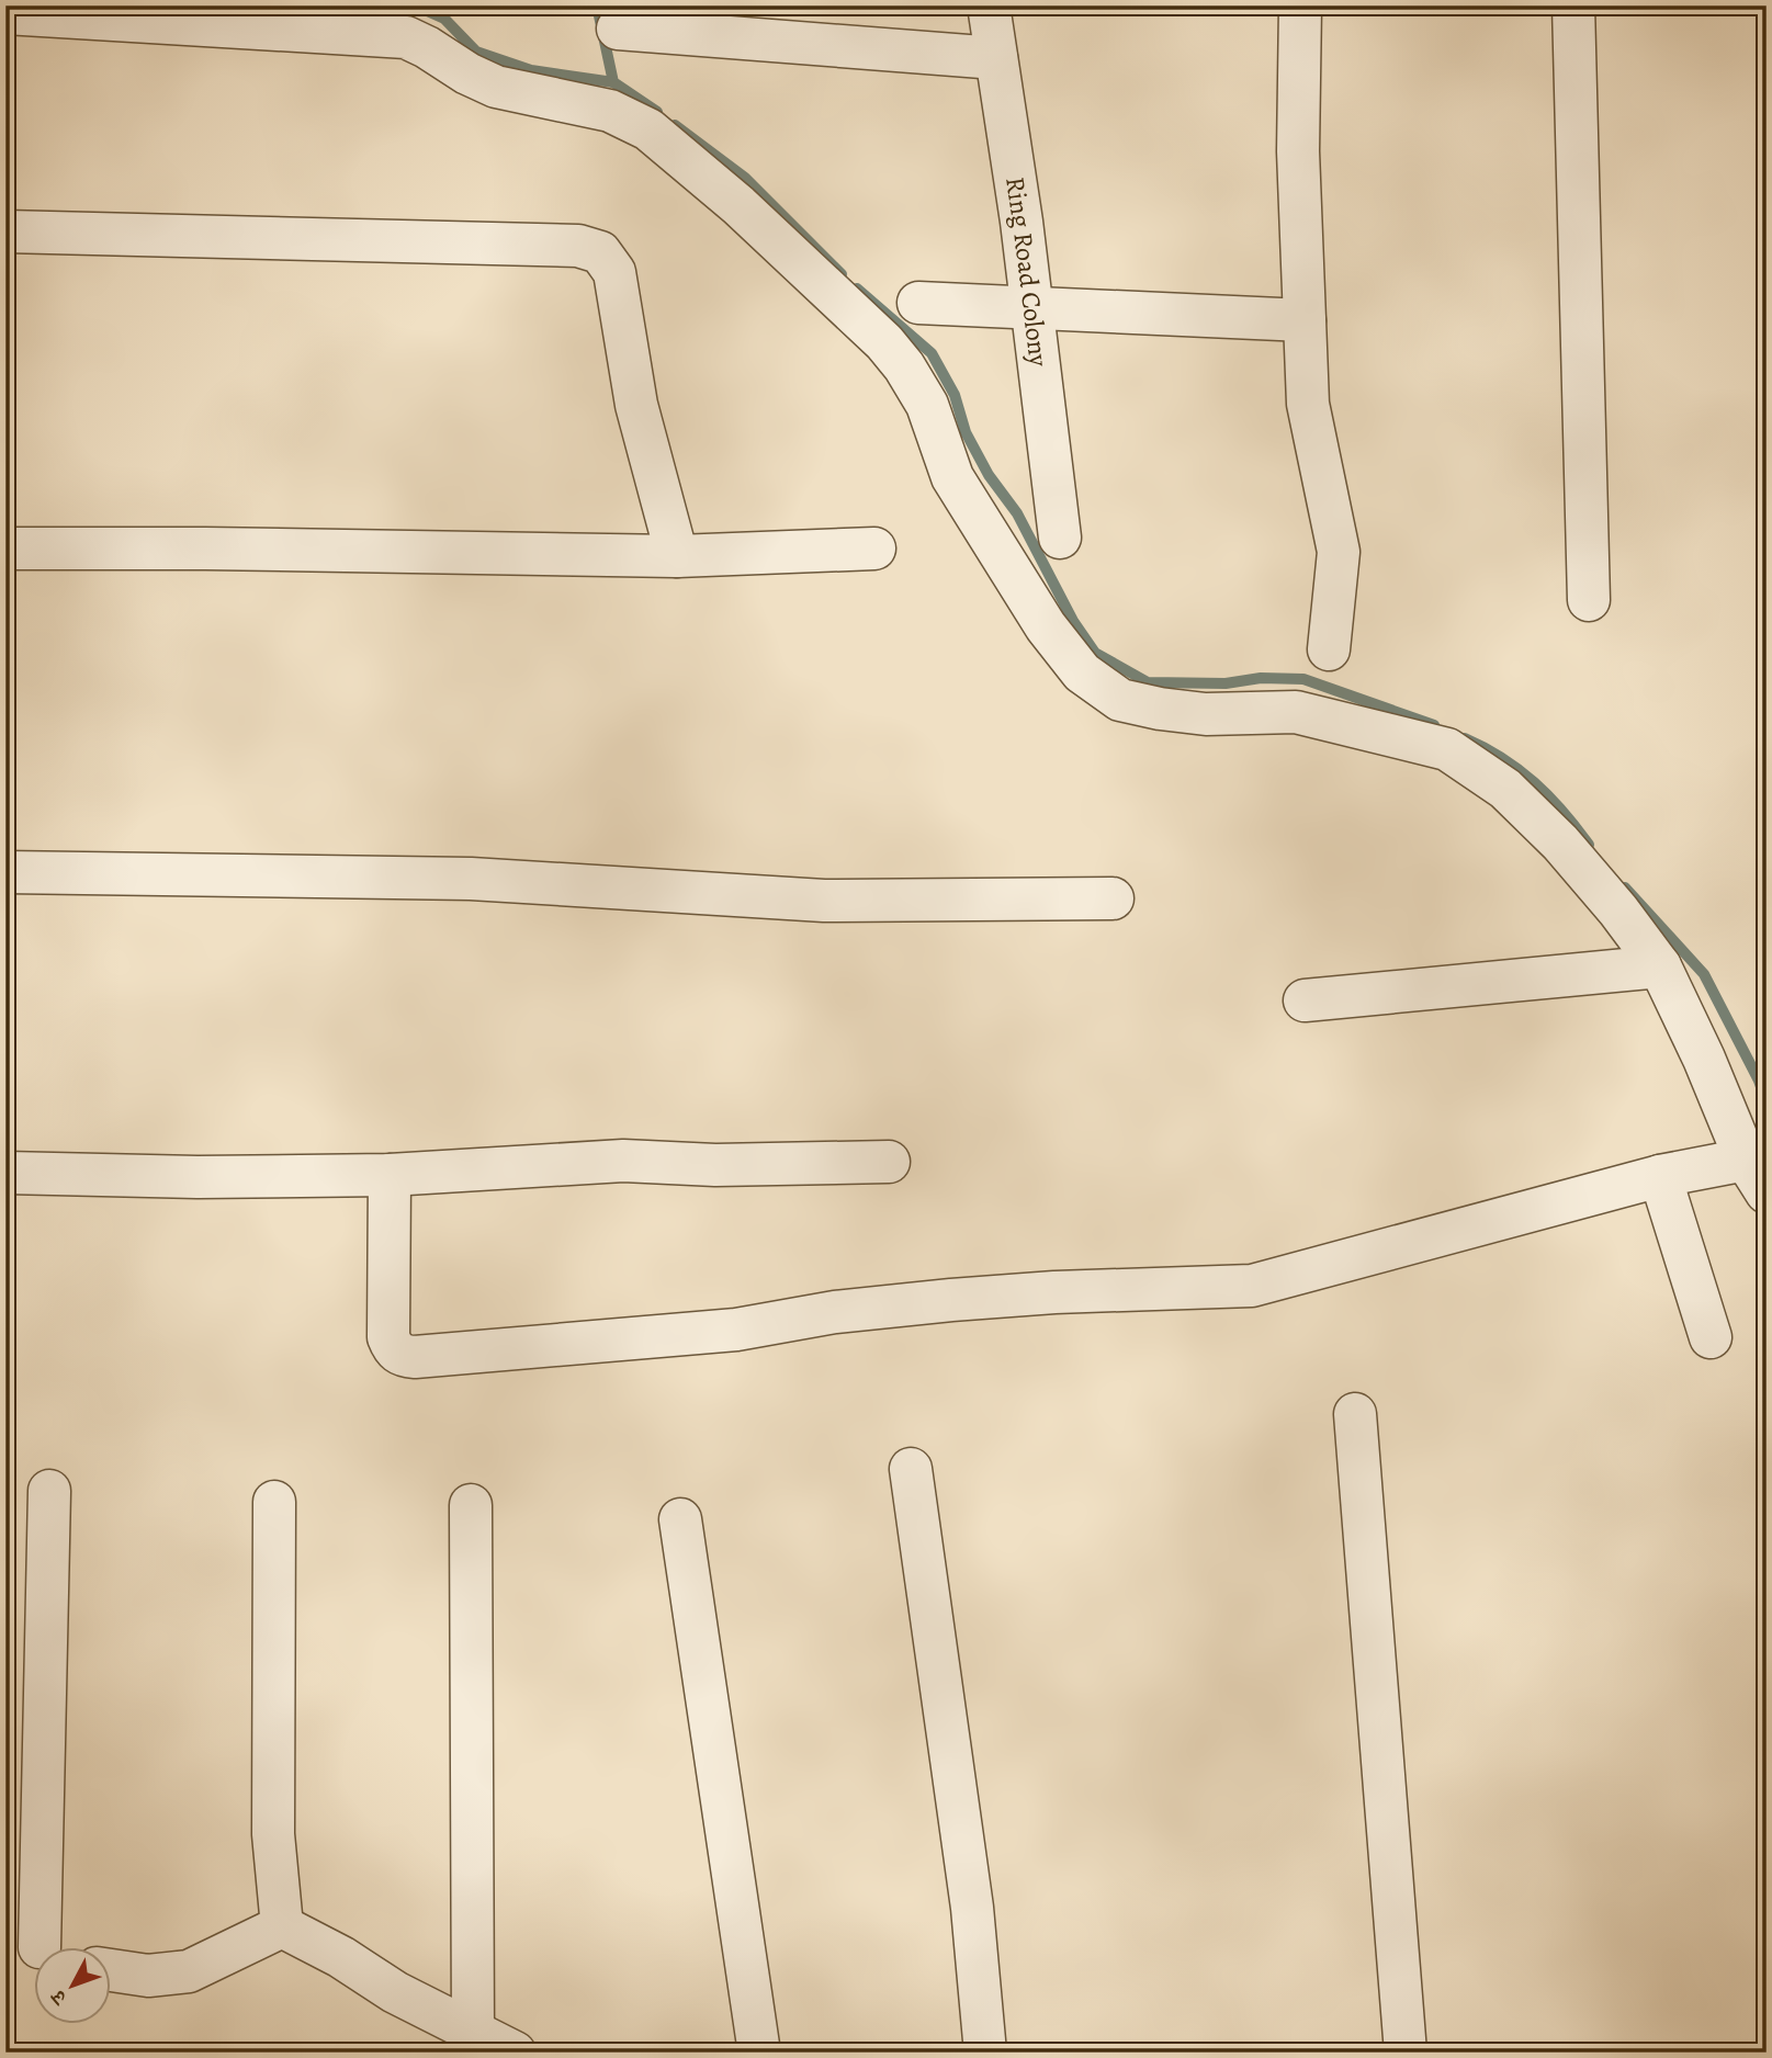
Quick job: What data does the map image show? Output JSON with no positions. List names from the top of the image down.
{
  "streets": {
    "street": ["Ring Road Colony"]
  },
  "north": "bottom left"
}
